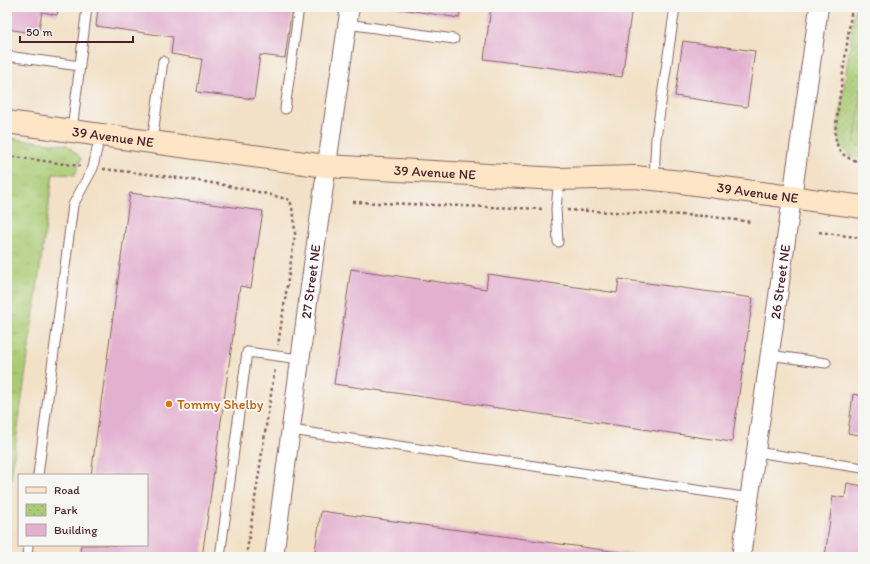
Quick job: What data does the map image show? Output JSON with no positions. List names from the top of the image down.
{
  "streets": {
    "street": ["39 Avenue NE", "27 Street NE", "26 Street NE"]
  },
  "crossings": [
    ["39 Avenue NE", "27 Street NE"],
    ["39 Avenue NE", "26 Street NE"]
  ],
  "places": ["Tommy Shelby"],
  "legend": ["Road", "Park", "Building"],
  "scale_bar": "50 m"
}
